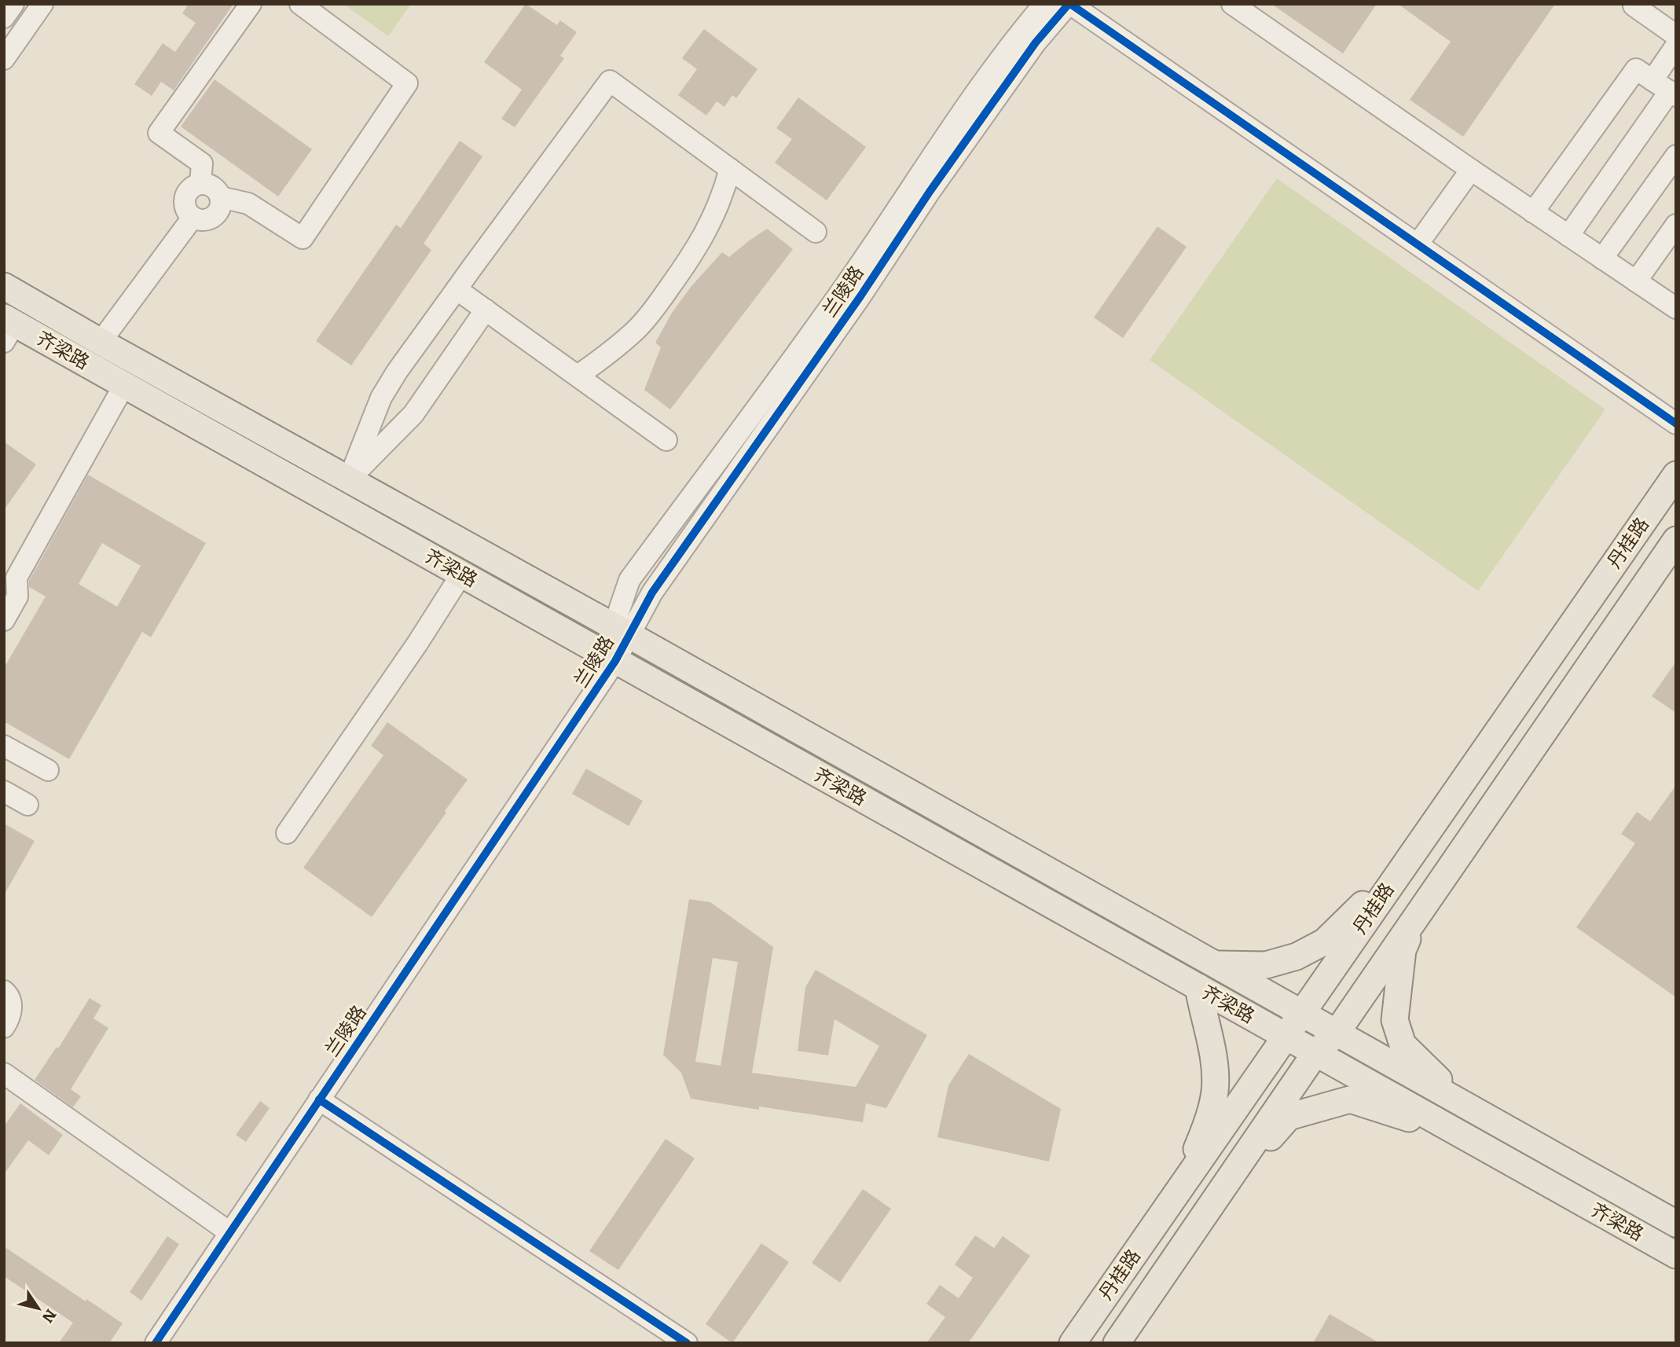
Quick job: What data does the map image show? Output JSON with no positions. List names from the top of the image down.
{
  "streets": {
    "main road": ["齐梁路", "丹桂路"],
    "street": ["兰陵路"]
  },
  "crossings": [
    ["兰陵路", "齐梁路"],
    ["齐梁路", "丹桂路"]
  ],
  "north": "bottom right"
}
